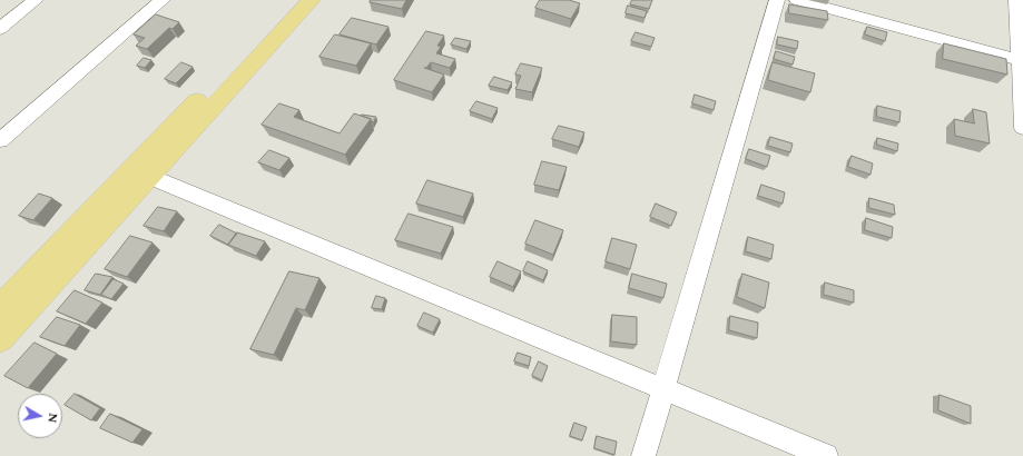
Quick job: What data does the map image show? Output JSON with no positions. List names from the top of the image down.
{
  "north": "right"
}
